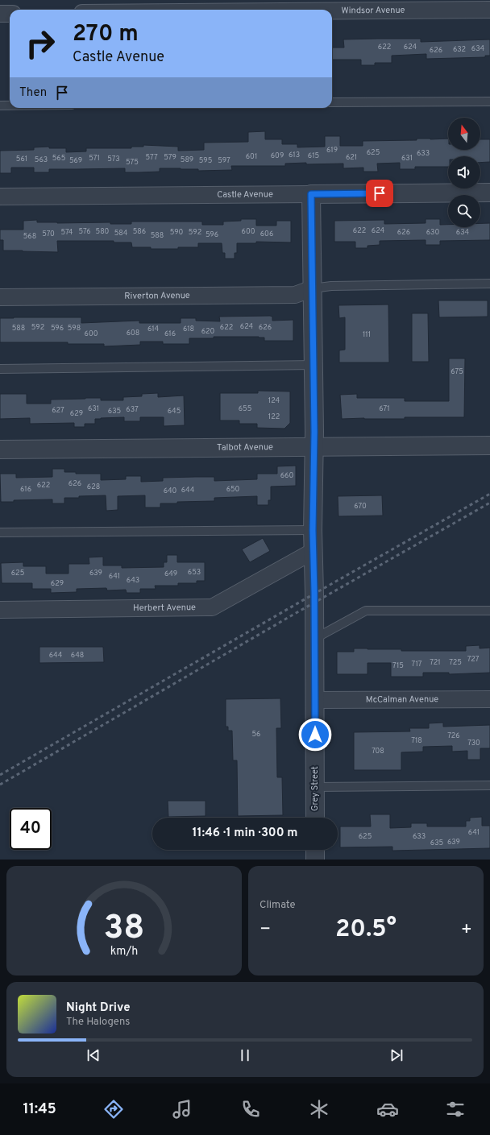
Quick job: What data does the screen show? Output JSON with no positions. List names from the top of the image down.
{
  "streets": {
    "street": [
      "Windsor Avenue",
      "Castle Avenue",
      "Riverton Avenue",
      "Talbot Avenue",
      "Herbert Avenue",
      "McCalman Avenue",
      "Grey Street"
    ]
  },
  "crossings": [
    ["Castle Avenue", "Grey Street"],
    ["Riverton Avenue", "Grey Street"],
    ["Talbot Avenue", "Grey Street"],
    ["Herbert Avenue", "Grey Street"],
    ["McCalman Avenue", "Grey Street"]
  ],
  "house_numbers": [
    "622",
    "624",
    "634",
    "632",
    "626",
    "619",
    "625",
    "633",
    "613",
    "609",
    "615",
    "601",
    "577",
    "579",
    "621",
    "565",
    "571",
    "631",
    "561",
    "573",
    "563",
    "589",
    "569",
    "595",
    "597",
    "575",
    "622",
    "624",
    "576",
    "580",
    "586",
    "600",
    "574",
    "590",
    "592",
    "626",
    "630",
    "634",
    "584",
    "570",
    "606",
    "596",
    "588",
    "568",
    "624",
    "592",
    "622",
    "626",
    "588",
    "596",
    "598",
    "614",
    "618",
    "620",
    "608",
    "600",
    "616",
    "111",
    "675",
    "124",
    "631",
    "655",
    "671",
    "637",
    "627",
    "635",
    "645",
    "629",
    "122",
    "660",
    "626",
    "622",
    "628",
    "616",
    "650",
    "644",
    "640",
    "670",
    "653",
    "625",
    "639",
    "649",
    "641",
    "643",
    "629",
    "644",
    "648",
    "727",
    "721",
    "725",
    "717",
    "715",
    "56",
    "726",
    "718",
    "730",
    "708",
    "641",
    "625",
    "633",
    "639",
    "635"
  ],
  "north": "top",
  "page": {
    "turn": ["270 m", "Castle Avenue"],
    "then": "Then",
    "limit": "40",
    "trip": "11:46 · 1 min · 300 m",
    "tile": "Climate",
    "heat": ["−", "20.5°", "+"],
    "song": ["Night Drive", "The Halogens"],
    "tabs": "11:45",
    "gauge": ["38", "km/h"]
  }
}
